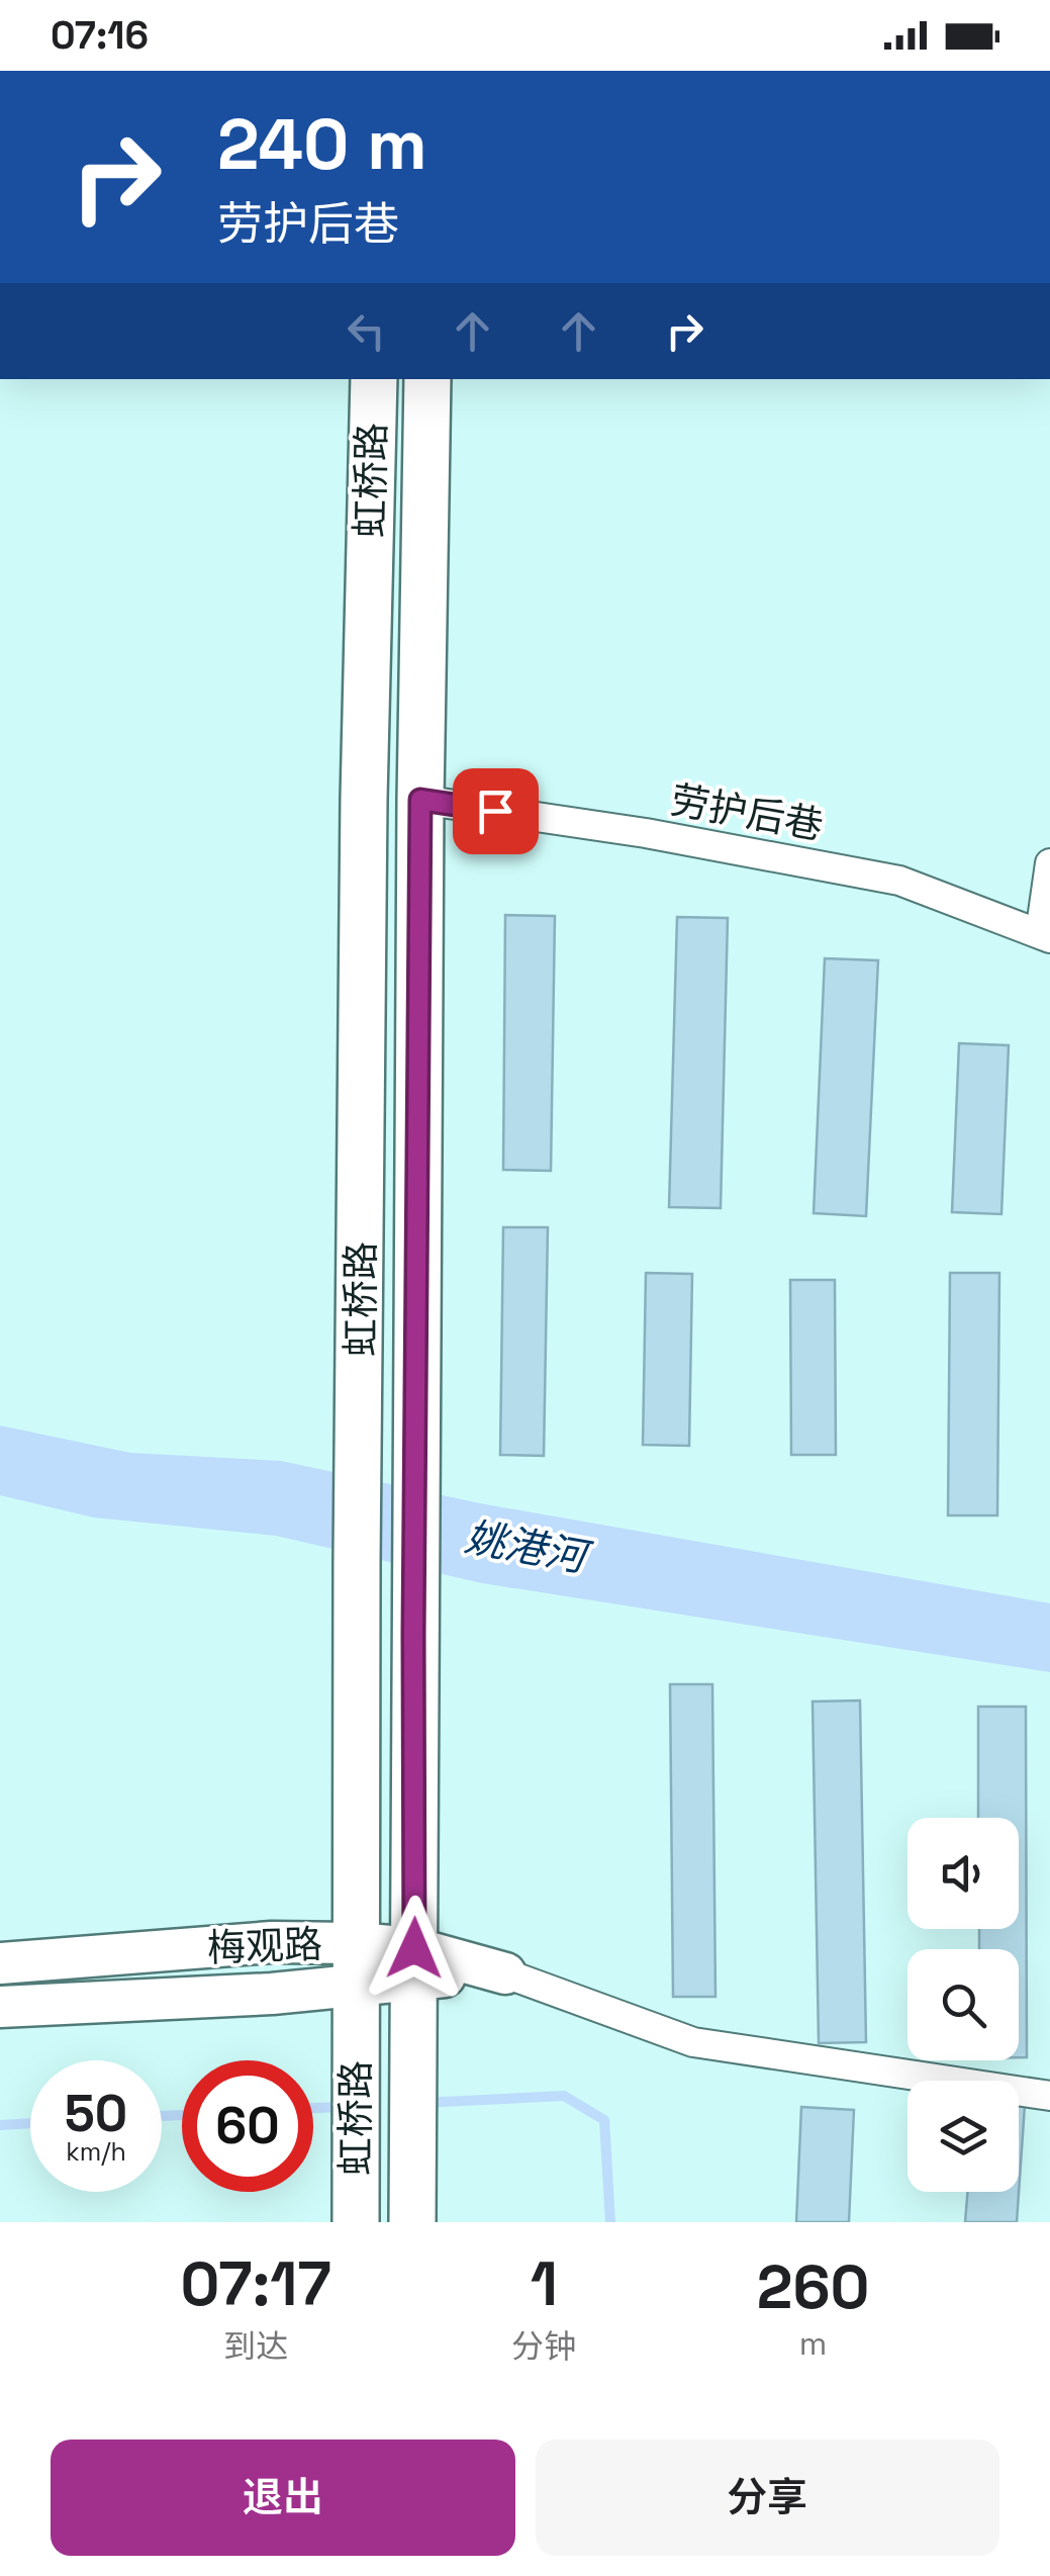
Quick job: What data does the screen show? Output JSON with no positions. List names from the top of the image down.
{
  "streets": {
    "main road": ["虹桥路"],
    "street": ["劳护后巷", "梅观路"]
  },
  "crossings": [
    ["虹桥路", "劳护后巷"],
    ["虹桥路", "梅观路"]
  ],
  "water": ["姚港河"],
  "page": {
    "status": "07:16",
    "turn": ["240 m", "劳护后巷"],
    "speed": "50 km/h",
    "limit": "60",
    "eta": [
      "07:17",
      "到达",
      "1",
      "分钟",
      "260",
      "m"
    ],
    "buttons": ["退出", "分享"]
  }
}
